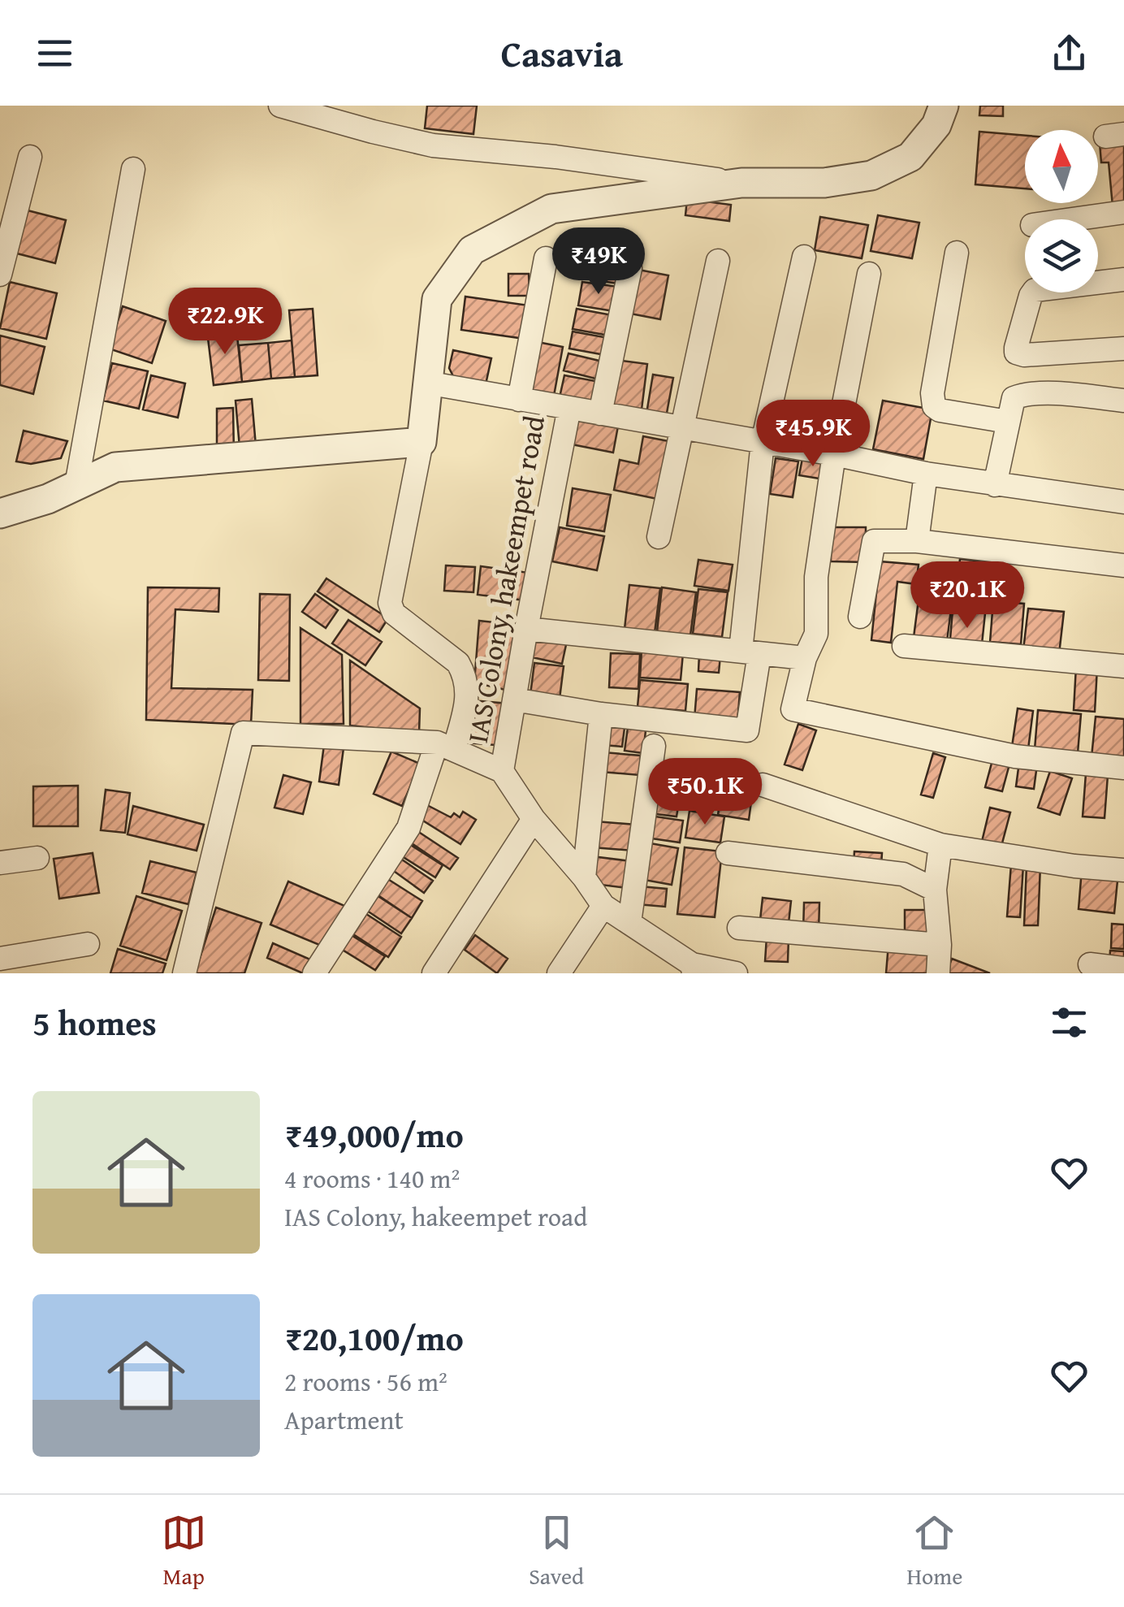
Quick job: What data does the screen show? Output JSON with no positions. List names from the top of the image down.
{
  "streets": {
    "street": ["IAS Colony, hakeempet road"]
  },
  "north": "top",
  "page": {
    "header": "Casavia",
    "price": [
      "₹49K",
      "₹22.9K",
      "₹45.9K",
      "₹20.1K",
      "₹50.1K"
    ],
    "heading": "5 homes",
    "list": [
      {
        "name": "₹49,000/mo",
        "note": "4 rooms · 140 m² · IAS Colony, hakeempet road"
      },
      {
        "name": "₹20,100/mo",
        "note": "2 rooms · 56 m² · Apartment"
      }
    ],
    "tabs": ["Map", "Saved", "Home"]
  }
}
